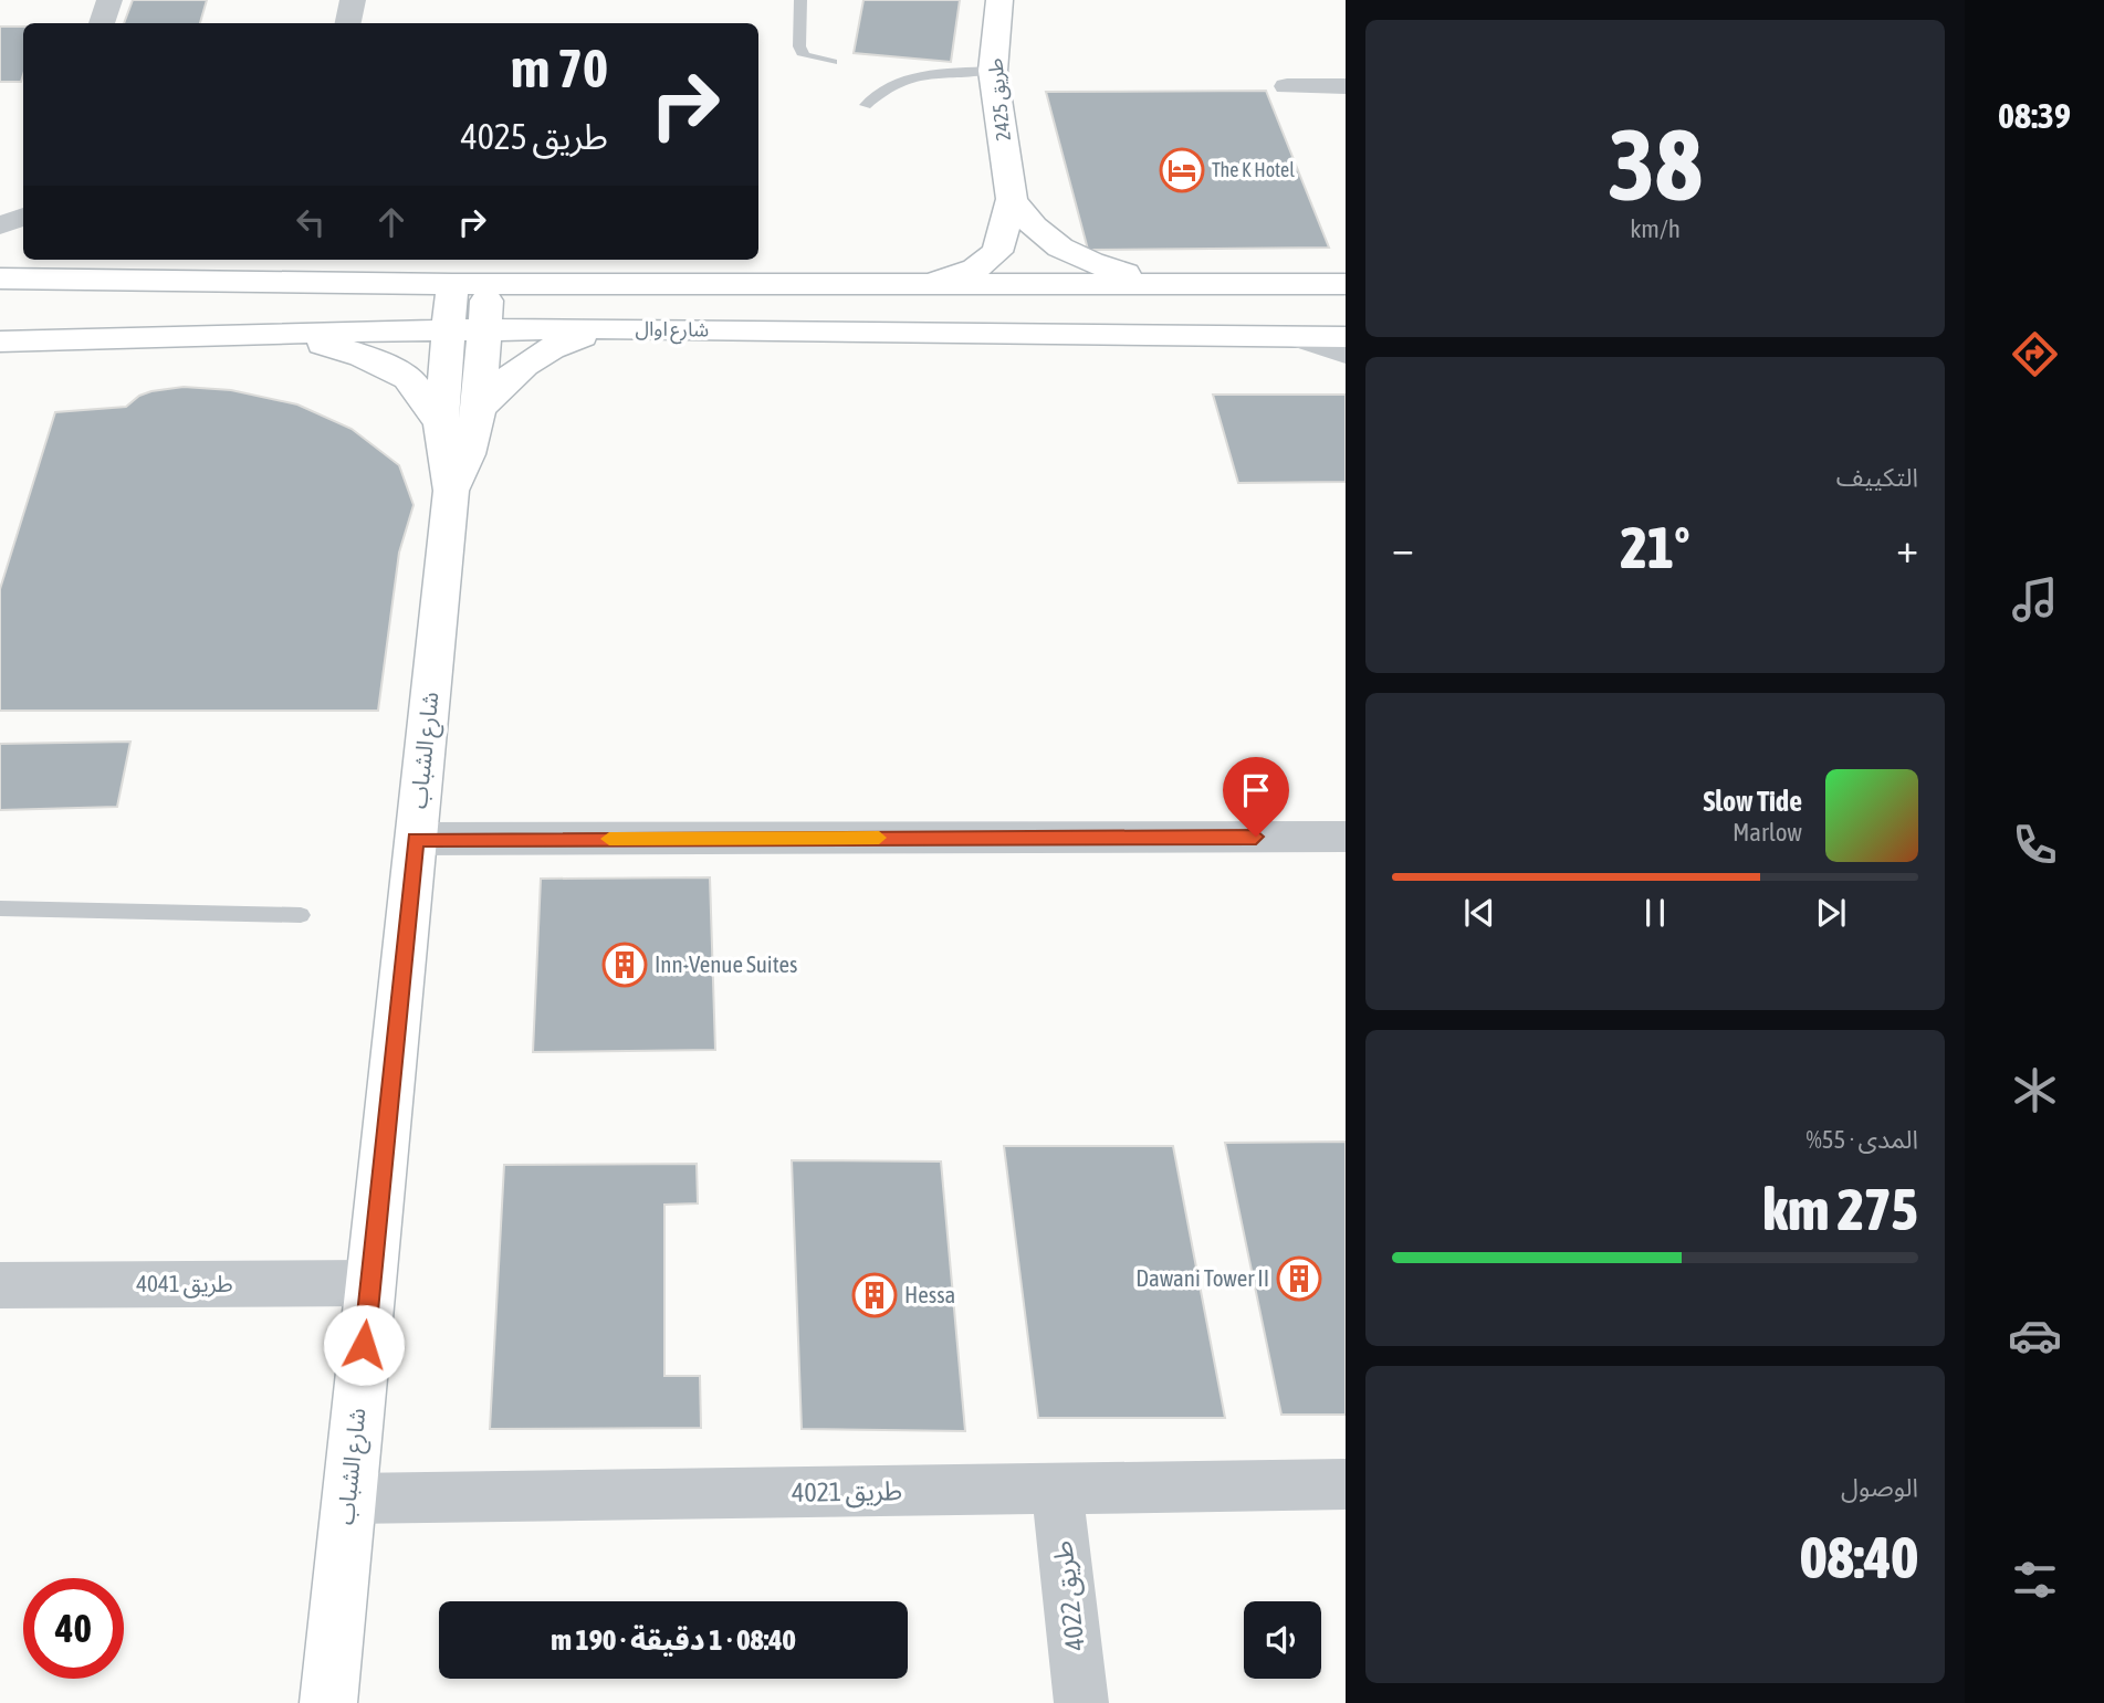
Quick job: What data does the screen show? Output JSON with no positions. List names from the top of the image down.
{
  "streets": {
    "main road": ["طريق 2425", "شارع اوال", "شارع الشباب"],
    "street": ["طريق 4041", "طريق 4021", "طريق 4022"]
  },
  "crossings": [
    ["طريق 2425", "شارع اوال"],
    ["شارع اوال", "شارع الشباب"],
    ["شارع الشباب", "طريق 4041"],
    ["شارع الشباب", "طريق 4021"],
    ["طريق 4021", "طريق 4022"]
  ],
  "places": {
    "hotel": ["The K Hotel"],
    "building": ["Inn-Venue Suites", "Dawani Tower II", "Hessa"]
  },
  "page": {
    "tabs": "08:39",
    "tile": [
      ["38", "km/h"],
      "التكييف",
      ["المدى · 55%", "275 km"],
      ["الوصول", "08:40"]
    ],
    "turn": ["70 m", "طريق 4025"],
    "heat": ["−", "21°", "+"],
    "song": ["Slow Tide", "Marlow"],
    "limit": "40",
    "trip": "08:40 · 1 دقيقة · 190 m"
  }
}
